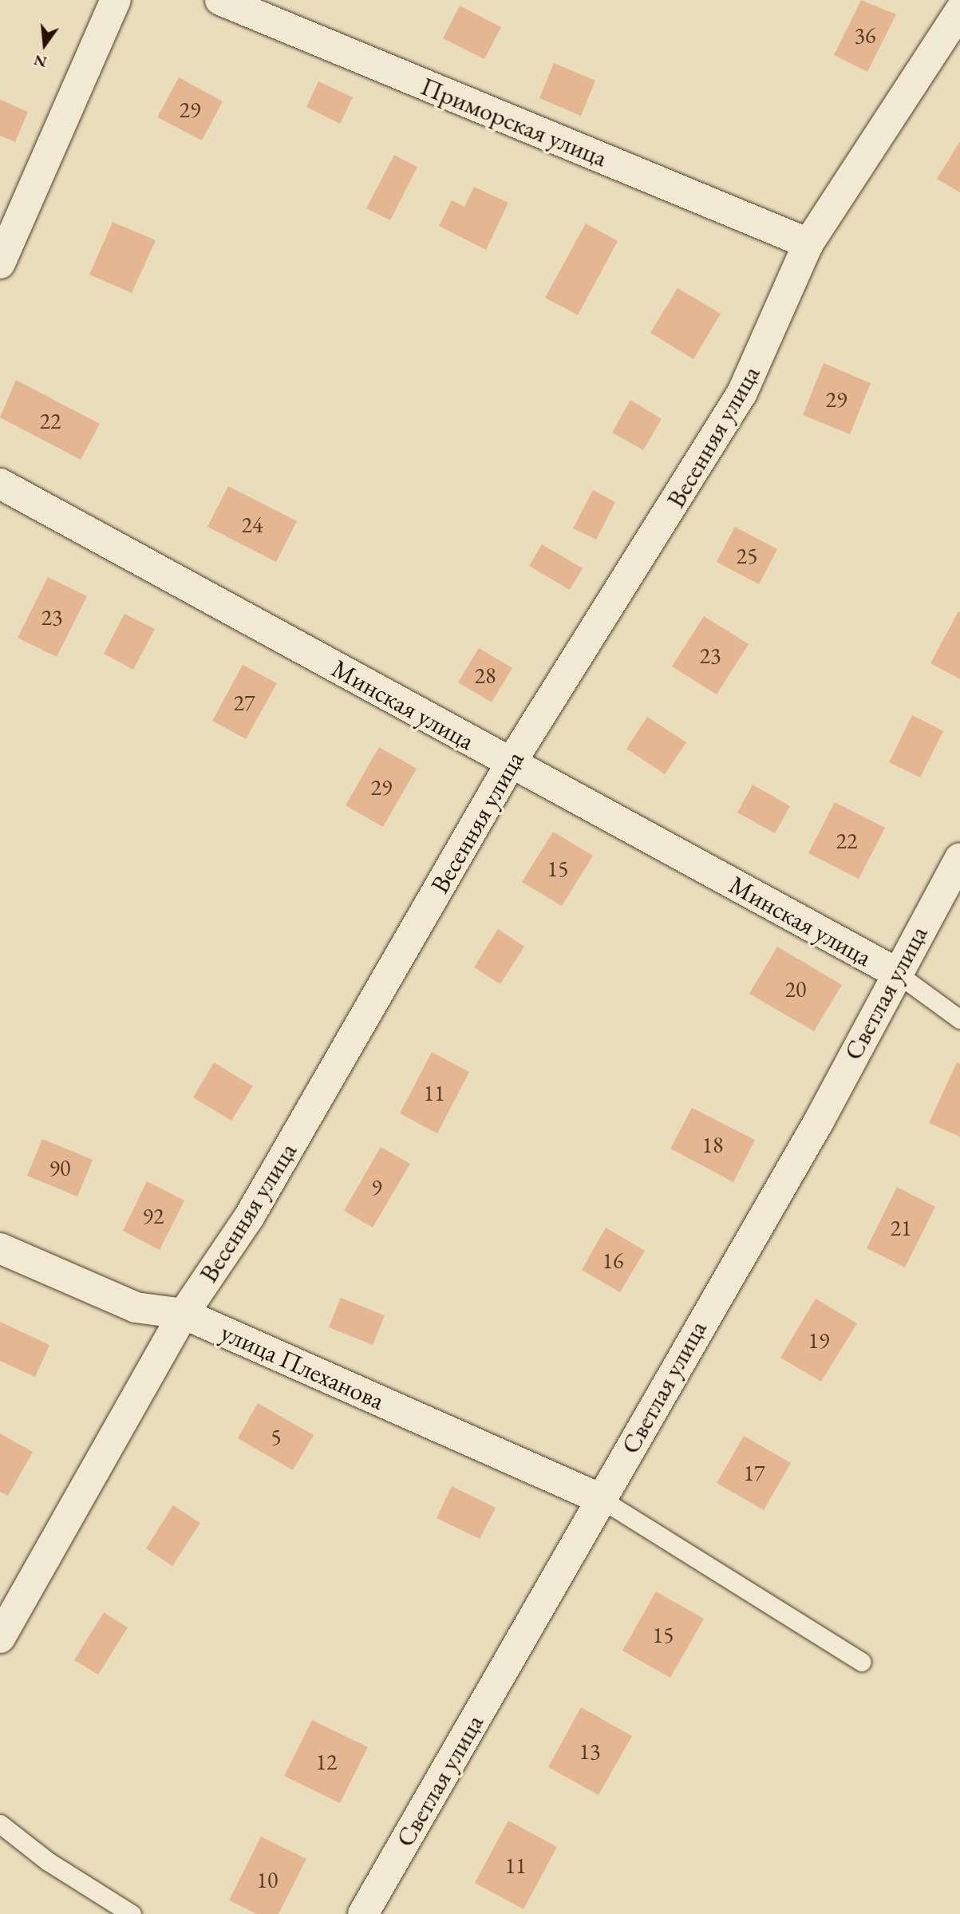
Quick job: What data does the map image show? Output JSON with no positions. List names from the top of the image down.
{
  "streets": {
    "street": [
      "Приморская улица",
      "Весенняя улица",
      "Минская улица",
      "Светлая улица",
      "улица Плеханова"
    ]
  },
  "crossings": [
    ["Приморская улица", "Весенняя улица"],
    ["Весенняя улица", "Минская улица"],
    ["Весенняя улица", "улица Плеханова"],
    ["Минская улица", "Светлая улица"],
    ["Светлая улица", "улица Плеханова"]
  ],
  "house_numbers": [
    "36",
    "29",
    "29",
    "22",
    "24",
    "25",
    "23",
    "23",
    "28",
    "27",
    "29",
    "22",
    "15",
    "20",
    "11",
    "18",
    "90",
    "9",
    "92",
    "21",
    "16",
    "19",
    "5",
    "17",
    "15",
    "13",
    "12",
    "11",
    "10"
  ],
  "north": "bottom"
}
